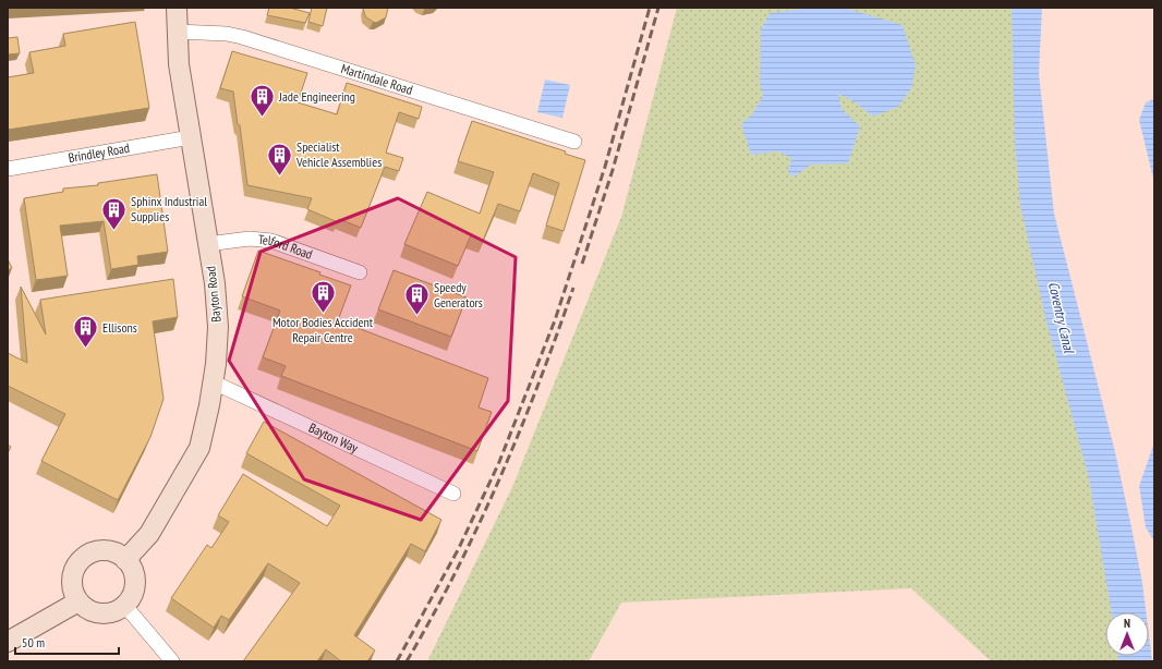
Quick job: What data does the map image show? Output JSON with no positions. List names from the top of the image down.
{
  "streets": {
    "street": [
      "Martindale Road",
      "Brindley Road",
      "Telford Road",
      "Bayton Road",
      "Bayton Way"
    ]
  },
  "crossings": [
    ["Martindale Road", "Bayton Road"],
    ["Brindley Road", "Bayton Road"],
    ["Telford Road", "Bayton Road"],
    ["Bayton Road", "Bayton Way"]
  ],
  "water": ["Coventry Canal"],
  "places": {
    "building": [
      "Jade Engineering",
      "Specialist Vehicle Assemblies",
      "Sphinx Industrial Supplies",
      "Motor Bodies Accident Repair Centre",
      "Speedy Generators",
      "Ellisons"
    ]
  },
  "scale_bar": "50 m",
  "north": "top"
}
